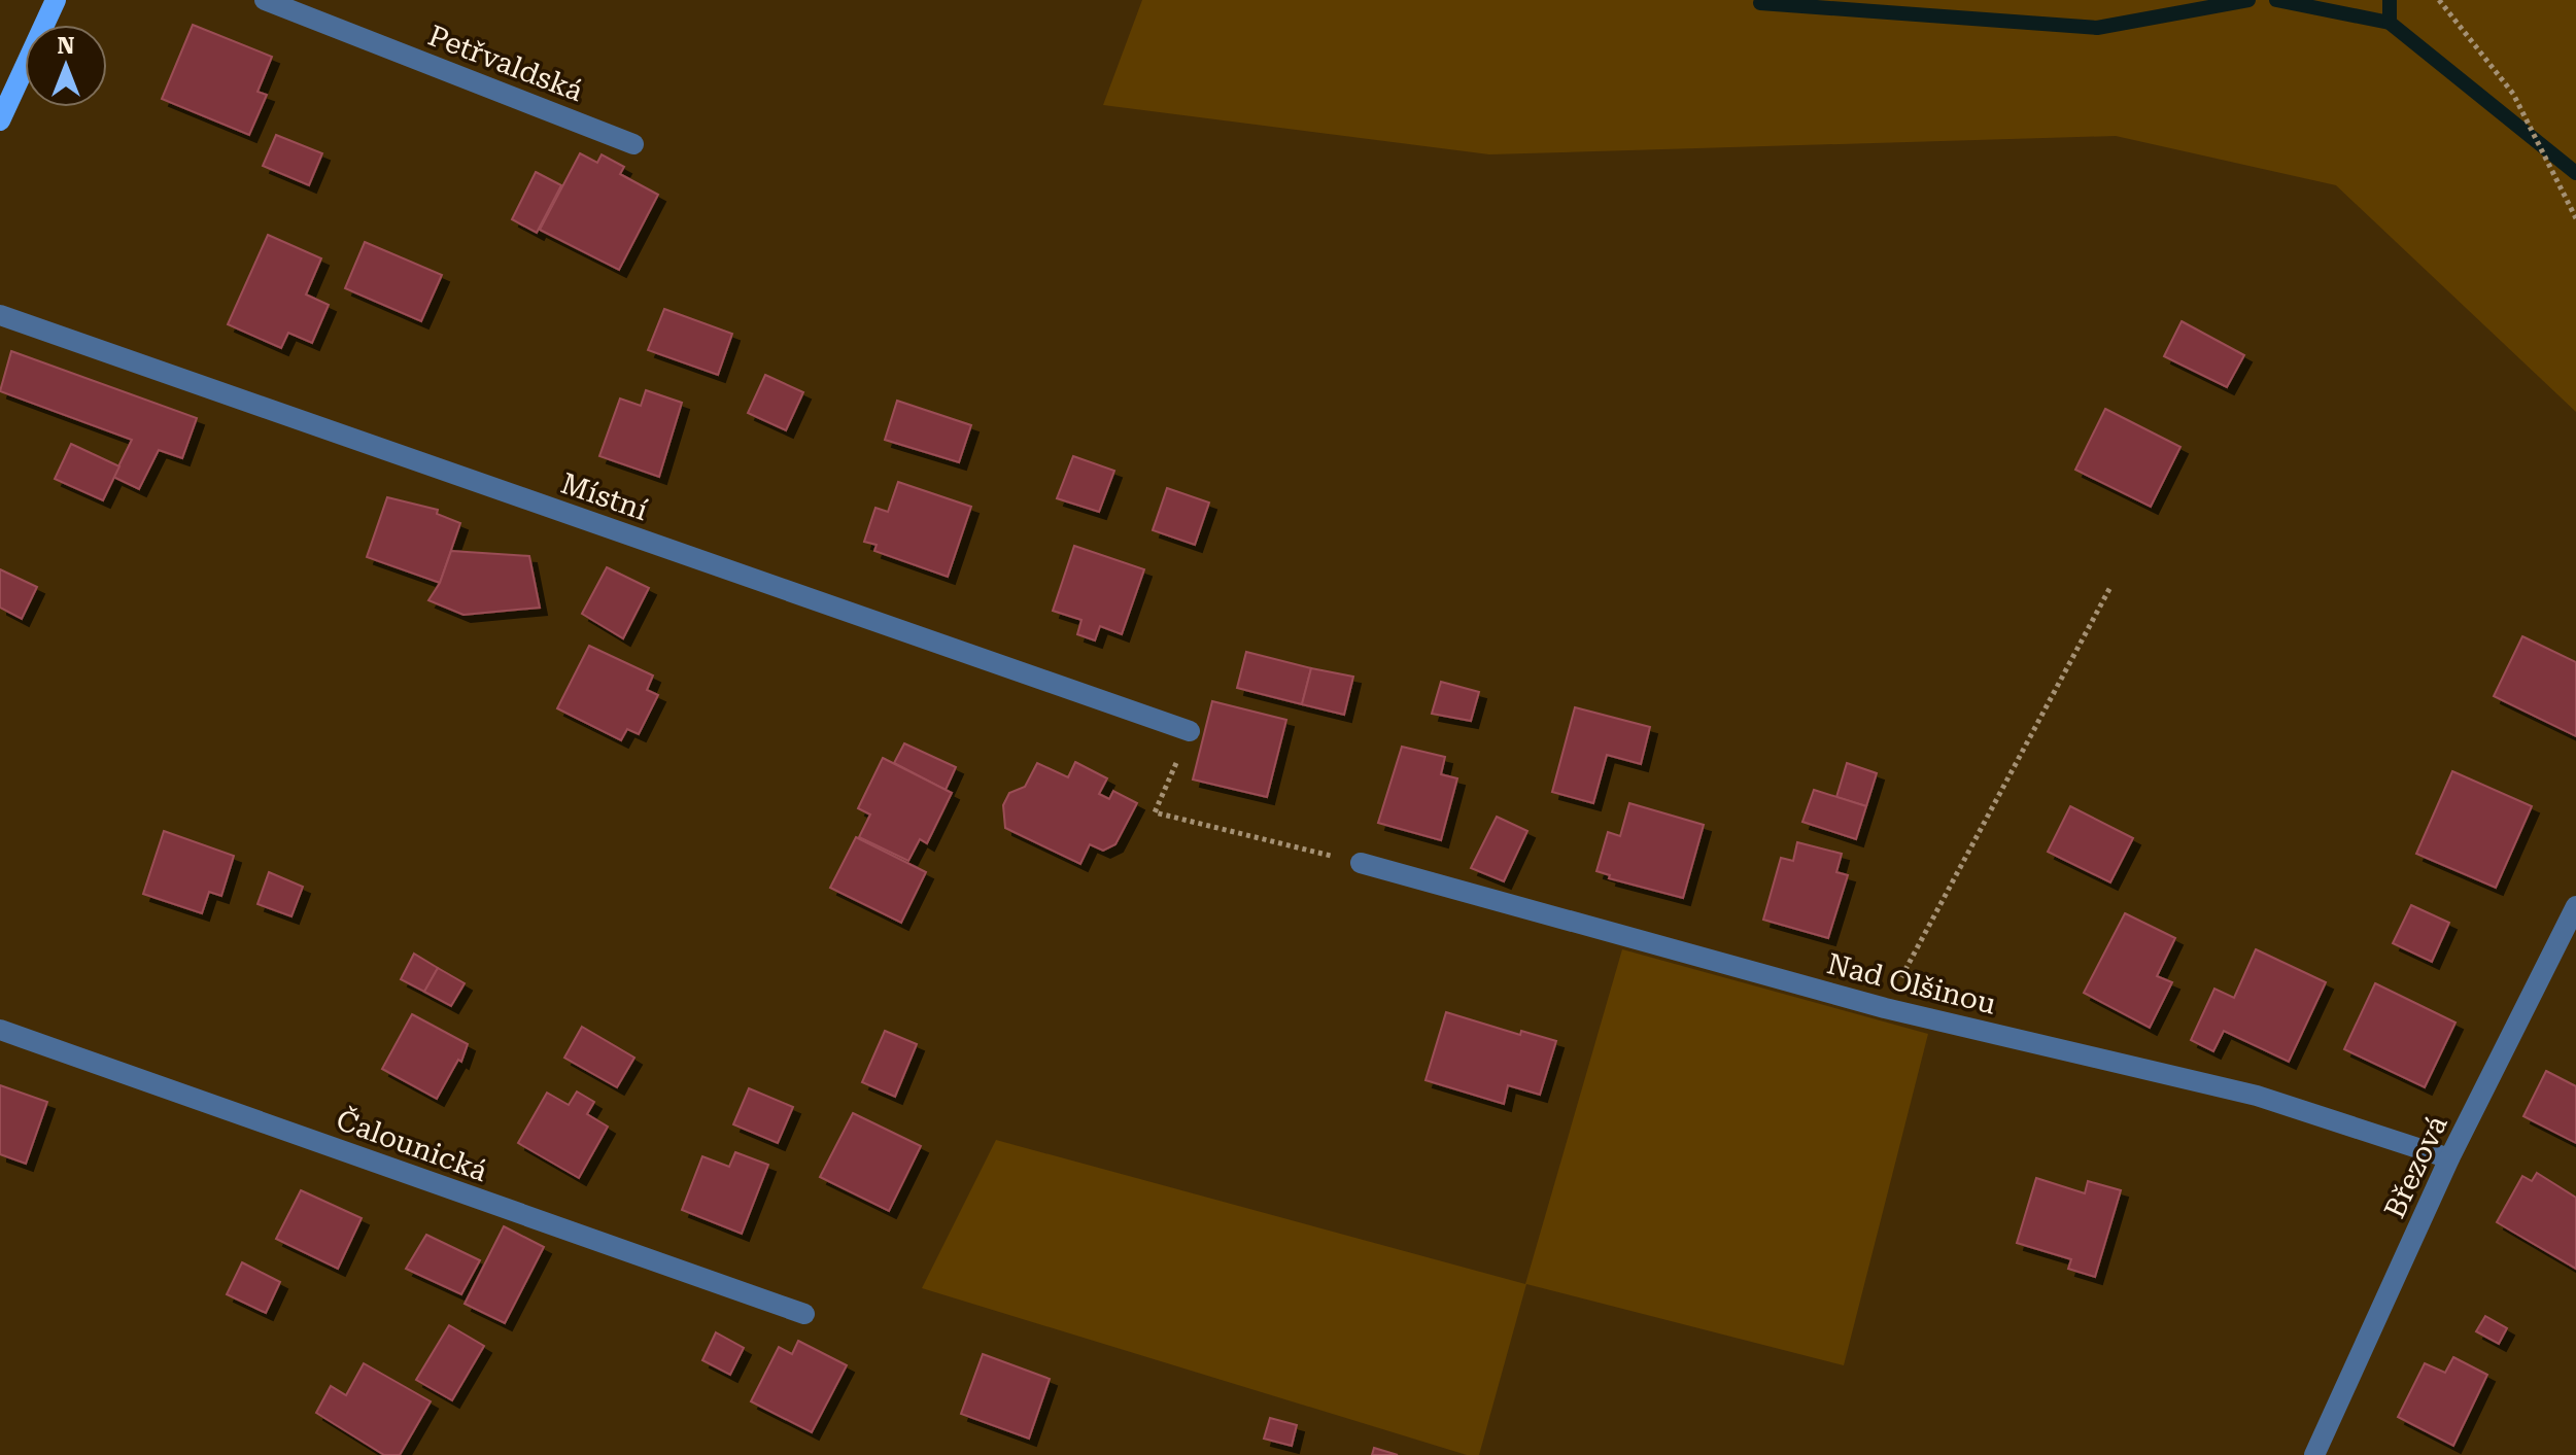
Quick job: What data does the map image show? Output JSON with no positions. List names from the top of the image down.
{
  "streets": {
    "street": [
      "Petřvaldská",
      "Místní",
      "Nad Olšinou",
      "Čalounická",
      "Březová"
    ]
  },
  "crossings": [
    ["Nad Olšinou", "Březová"]
  ],
  "north": "top"
}
